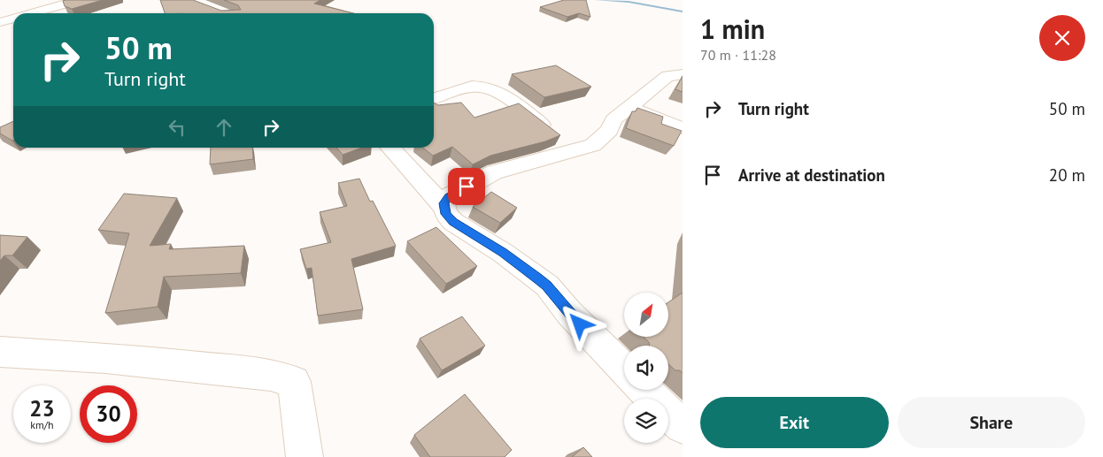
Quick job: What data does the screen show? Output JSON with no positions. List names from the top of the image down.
{
  "north": "top right",
  "page": {
    "heading": ["1 min", "70 m · 11:28"],
    "turn": ["50 m", "Turn right"],
    "list": [
      {
        "name": "Turn right",
        "value": "50 m"
      },
      {
        "name": "Arrive at destination",
        "value": "20 m"
      }
    ],
    "speed": "23 km/h",
    "limit": "30",
    "buttons": ["Exit", "Share"]
  }
}
